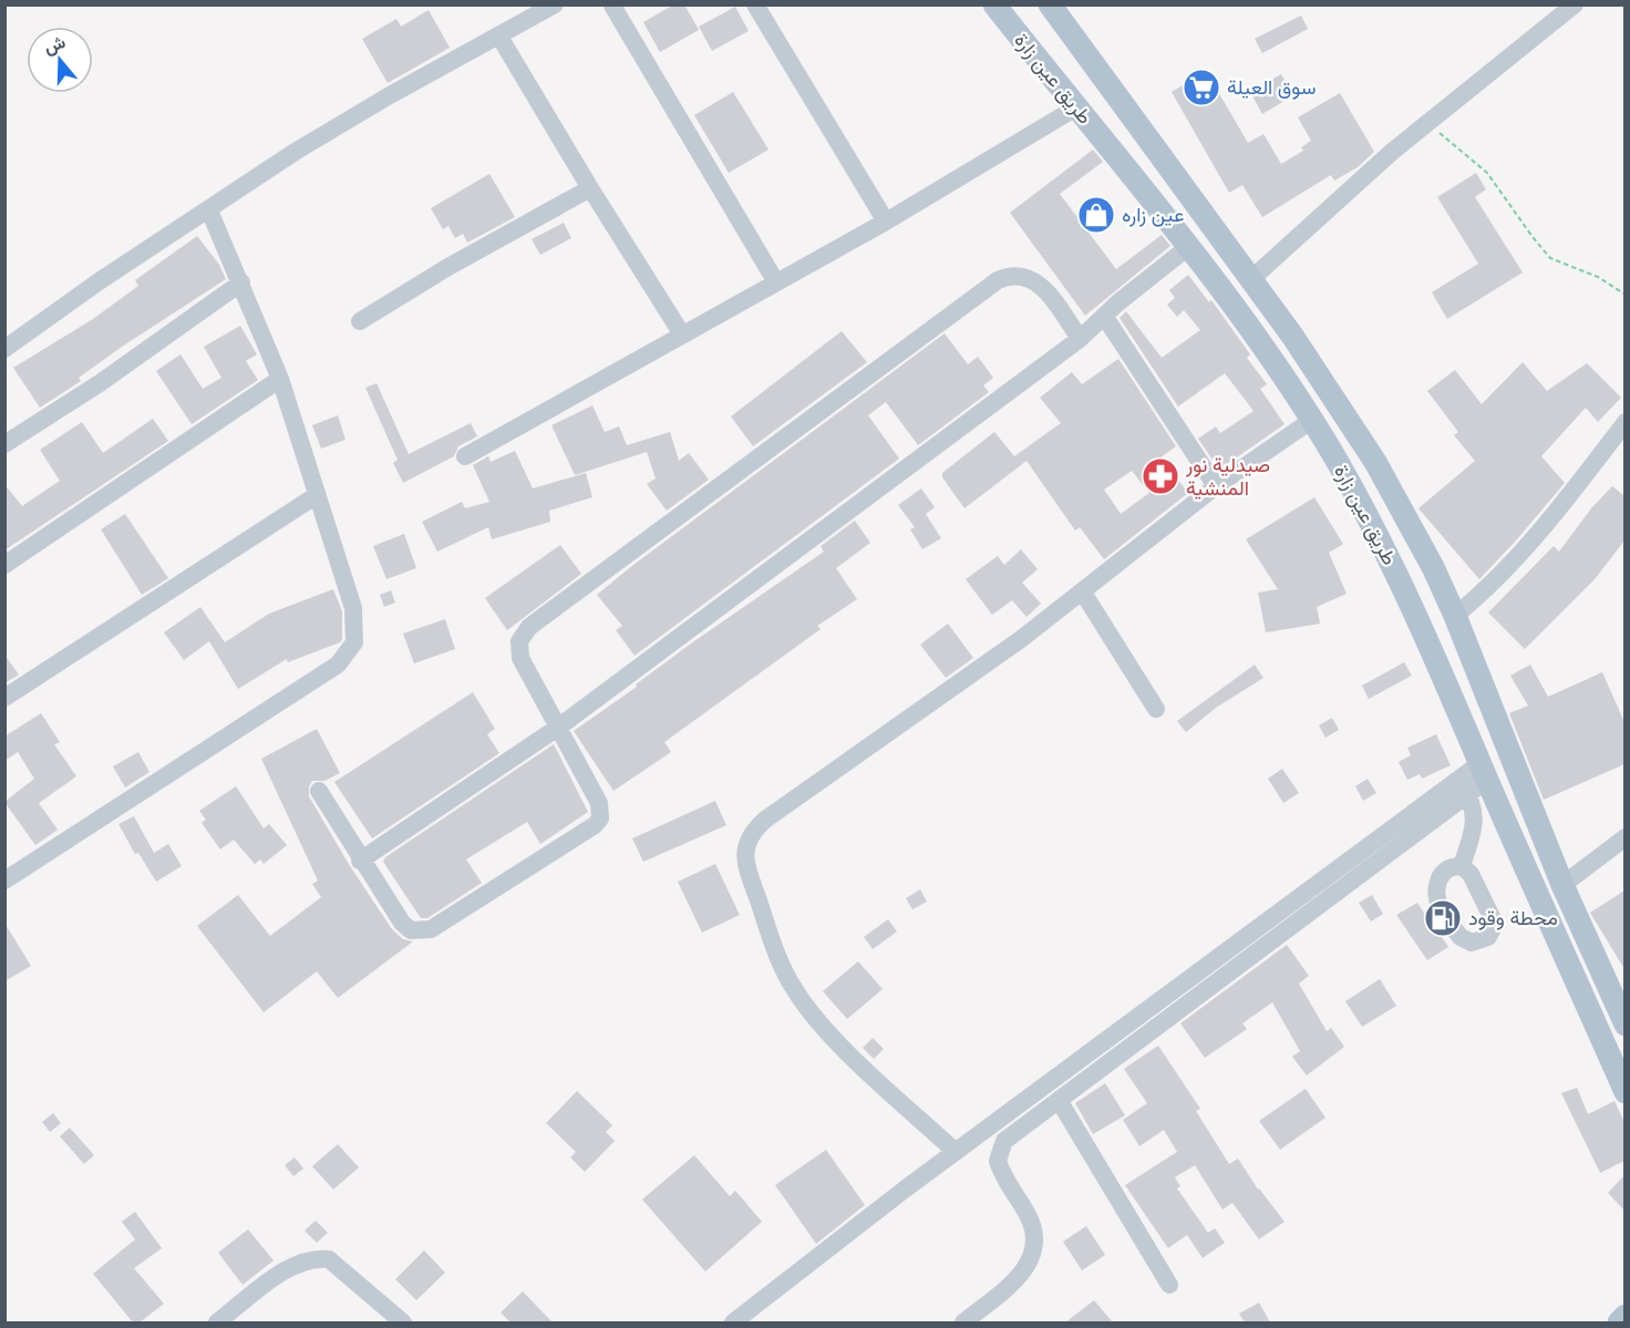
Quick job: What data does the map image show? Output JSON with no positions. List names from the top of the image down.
{
  "streets": {
    "main road": ["طريق عين زارة"]
  },
  "places": {
    "supermarket": ["سوق العيلة"],
    "shop": ["عين زاره"],
    "pharmacy": ["صيدلية نور المنشية"],
    "fuel station": ["محطة وقود"]
  },
  "north": "top"
}
